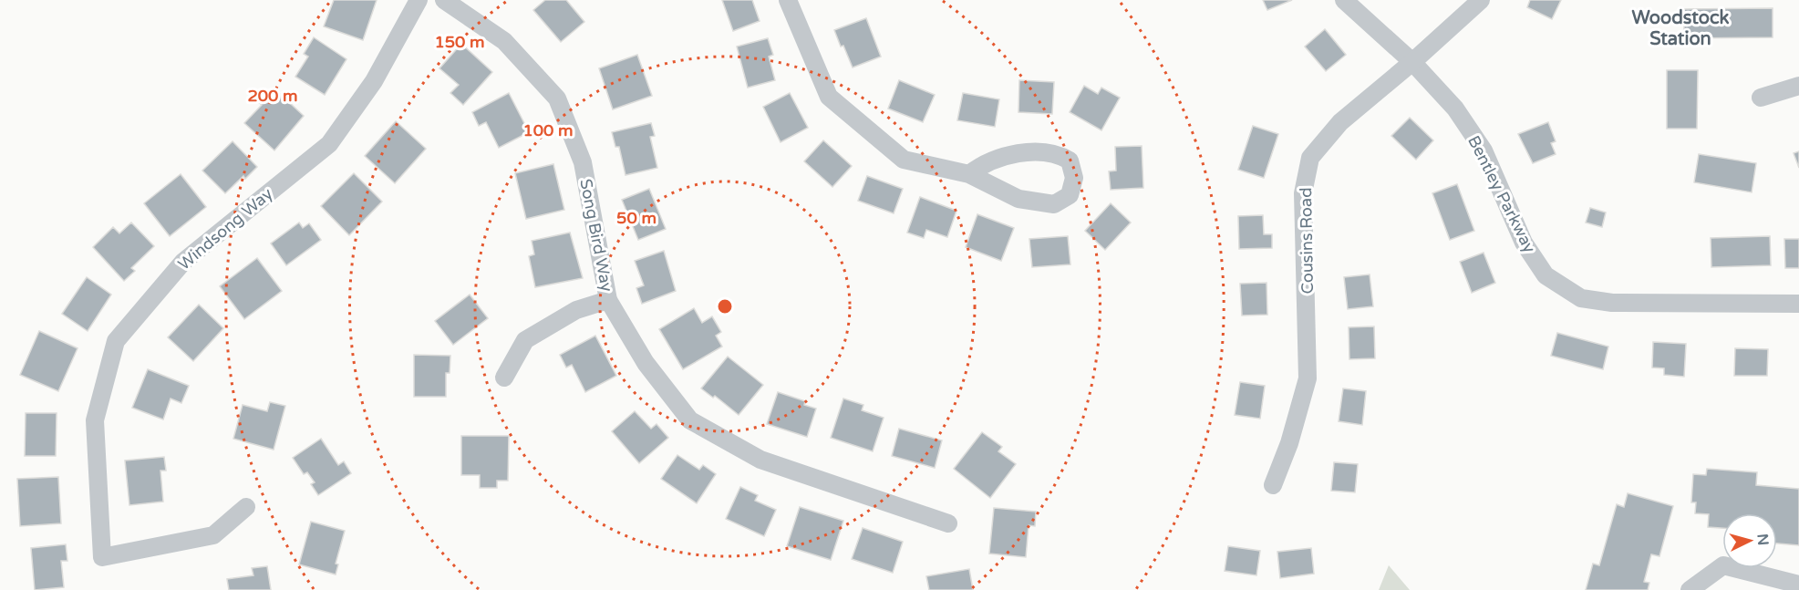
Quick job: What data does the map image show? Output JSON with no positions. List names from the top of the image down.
{
  "streets": {
    "street": [
      "Bentley Parkway",
      "Windsong Way",
      "Song Bird Way",
      "Cousins Road"
    ]
  },
  "crossings": [
    ["Bentley Parkway", "Cousins Road"]
  ],
  "districts": ["Woodstock Station"],
  "north": "right",
  "rings": [
    "150 m",
    "200 m",
    "100 m",
    "50 m"
  ]
}
